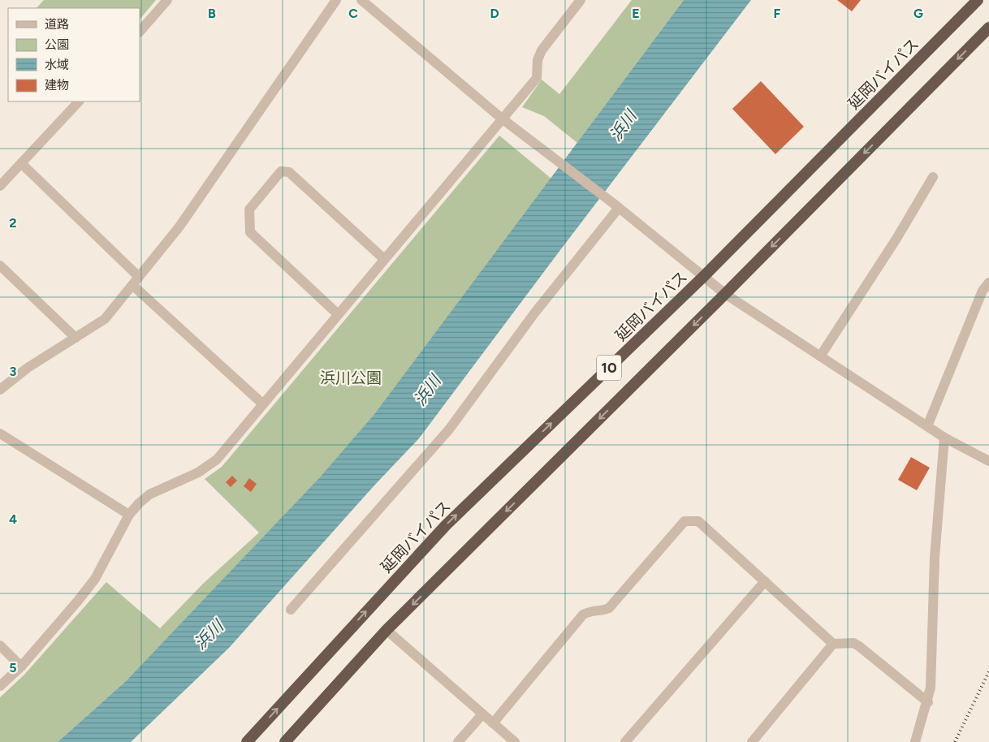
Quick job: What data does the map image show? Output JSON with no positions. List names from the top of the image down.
{
  "streets": {
    "highway": ["延岡バイパス", "10"]
  },
  "water": ["浜川"],
  "parks": ["浜川公園"],
  "legend": [
    "道路",
    "公園",
    "水域",
    "建物"
  ],
  "grid": {
    "columns": [
      "B",
      "C",
      "D",
      "E",
      "F",
      "G"
    ],
    "rows": [
      "2",
      "3",
      "4",
      "5"
    ]
  }
}
